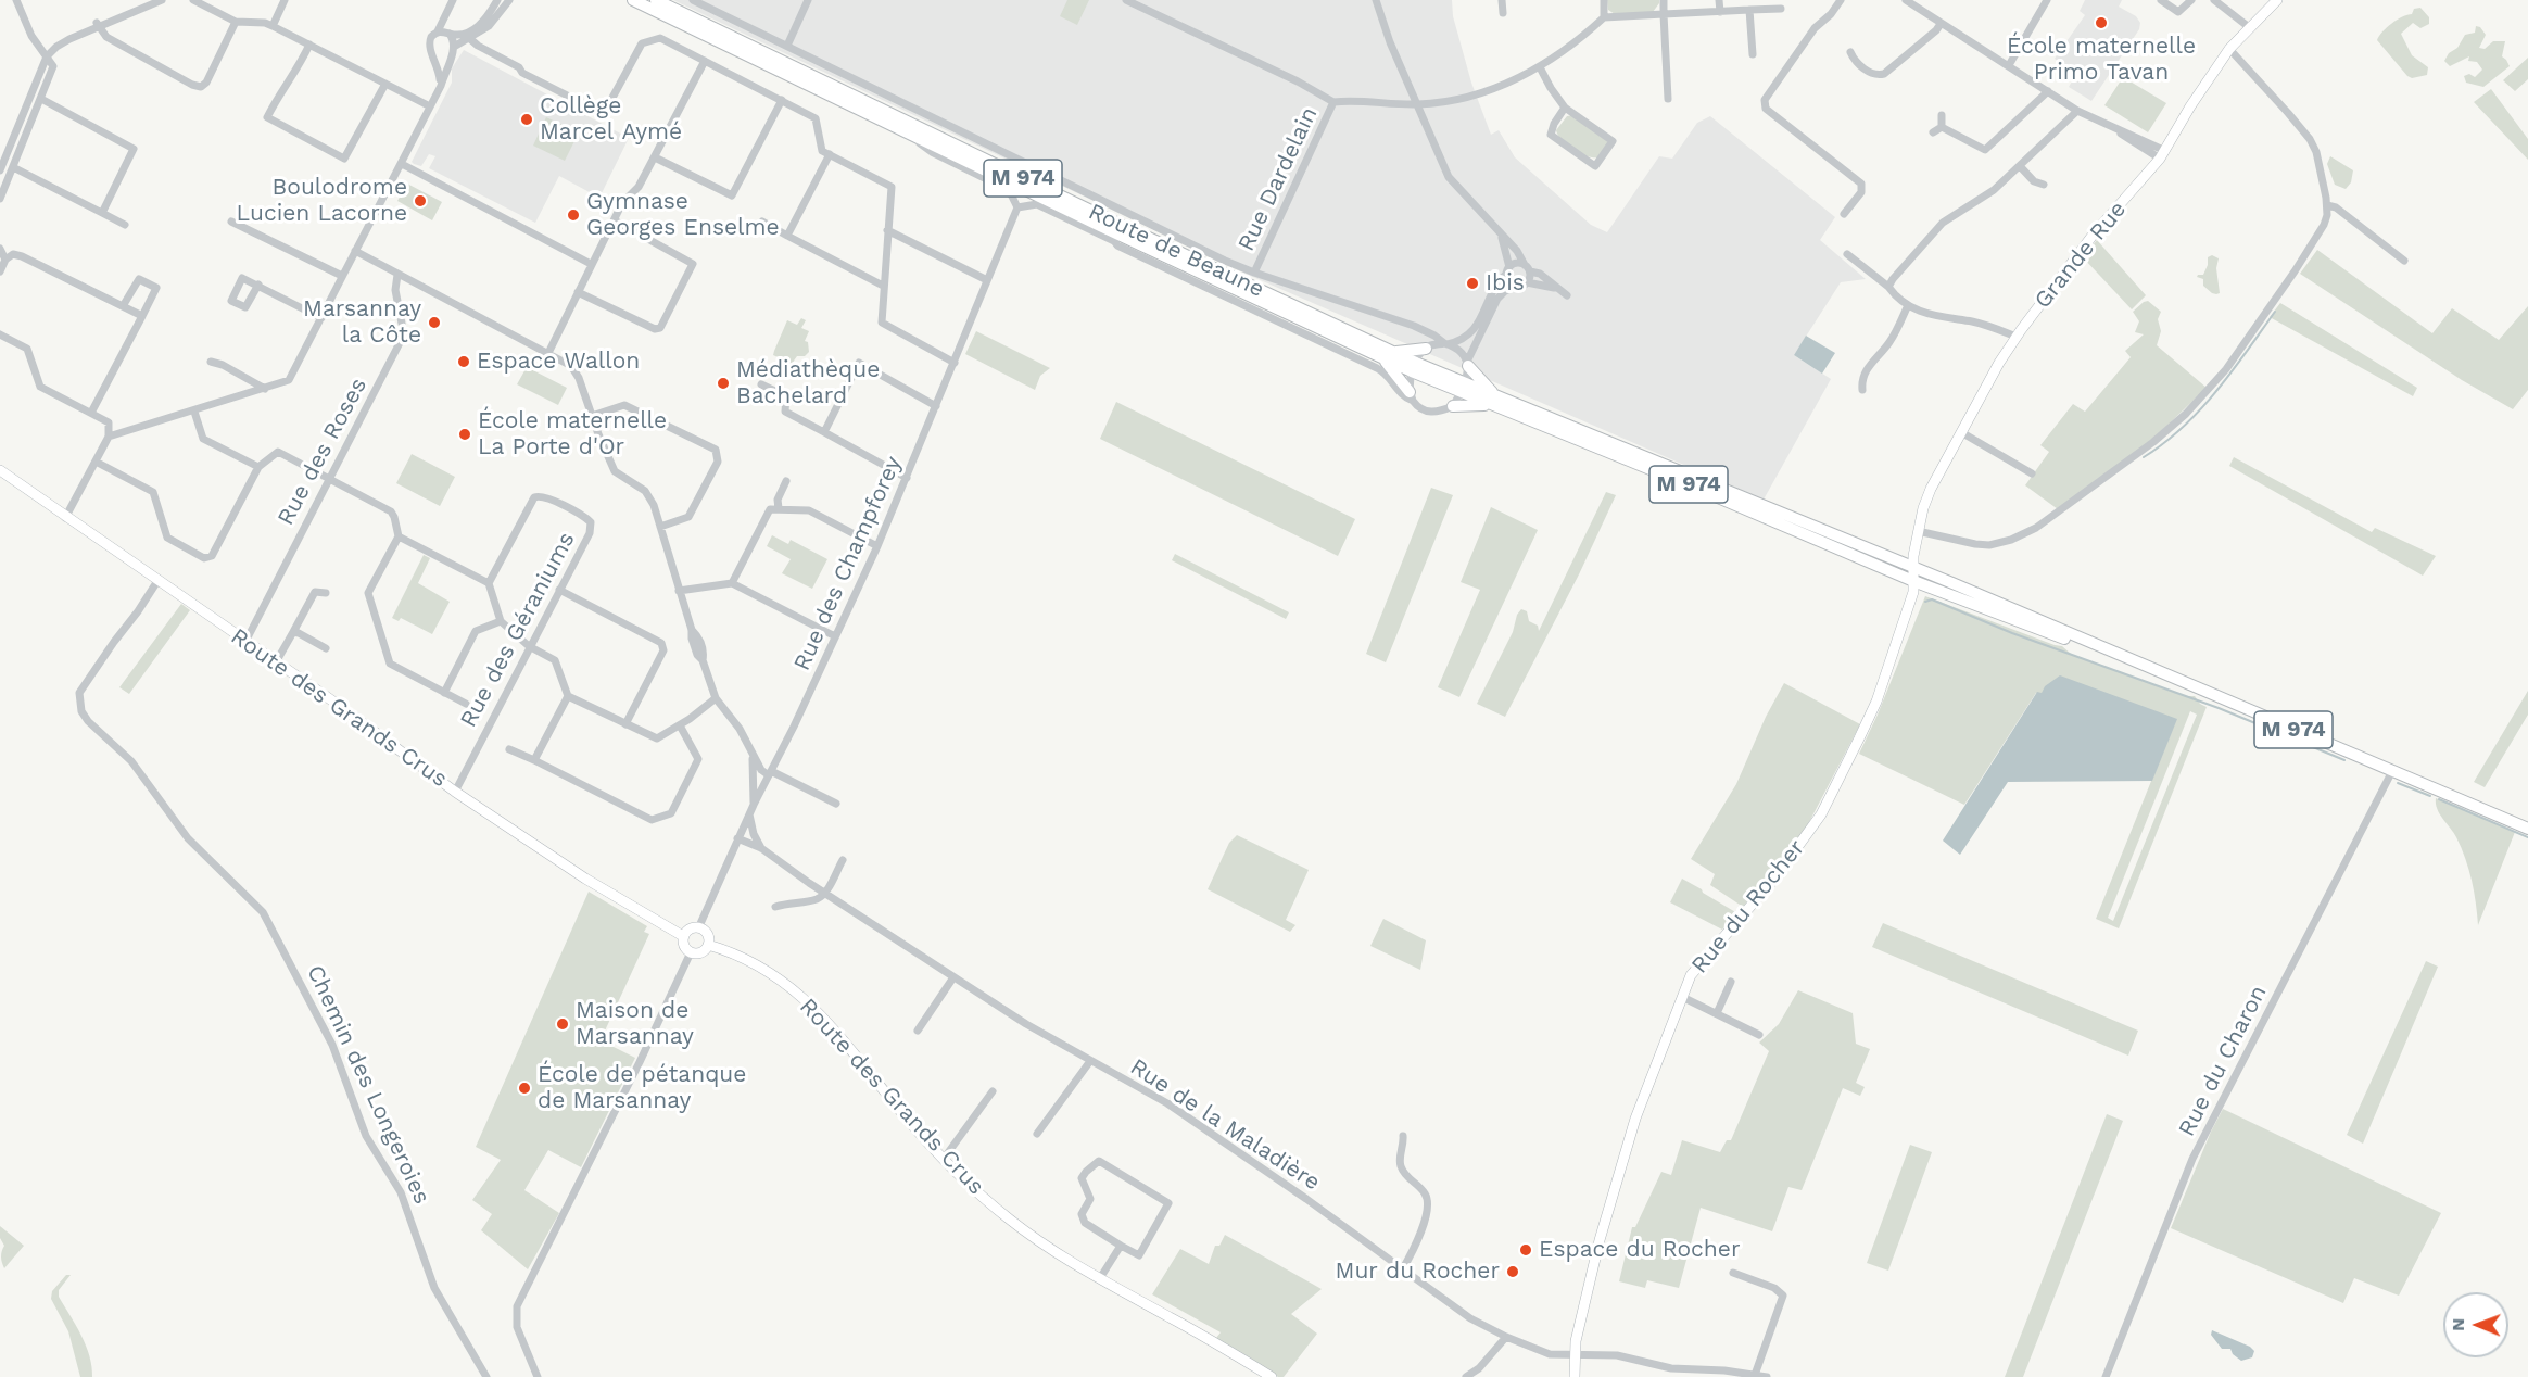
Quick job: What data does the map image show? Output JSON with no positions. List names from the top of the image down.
{
  "streets": {
    "main road": ["M 974", "Route de Beaune"],
    "street": [
      "Rue Dardelain",
      "Grande Rue",
      "Rue des Roses",
      "Rue des Champforey",
      "Rue des Géraniums",
      "Route des Grands Crus",
      "Rue du Rocher",
      "Rue du Charon",
      "Chemin des Longeroies",
      "Rue de la Maladière"
    ]
  },
  "crossings": [
    ["M 974", "Route de Beaune"],
    ["M 974", "Grande Rue"],
    ["M 974", "Rue du Rocher"],
    ["M 974", "Rue du Charon"],
    ["Route de Beaune", "Grande Rue"],
    ["Route de Beaune", "Rue des Champforey"],
    ["Route de Beaune", "Rue du Rocher"],
    ["Grande Rue", "Rue du Rocher"],
    ["Rue des Roses", "Route des Grands Crus"],
    ["Rue des Champforey", "Route des Grands Crus"],
    ["Rue des Champforey", "Rue de la Maladière"],
    ["Rue des Géraniums", "Route des Grands Crus"],
    ["Route des Grands Crus", "Chemin des Longeroies"],
    ["Rue du Rocher", "Rue de la Maladière"]
  ],
  "places": [
    "École maternelle Primo Tavan",
    "Collège Marcel Aymé",
    "Boulodrome Lucien Lacorne",
    "Gymnase Georges Enselme",
    "Ibis",
    "Marsannay la Côte",
    "Espace Wallon",
    "Médiathèque Bachelard",
    "École maternelle La Porte d'Or",
    "Maison de Marsannay",
    "École de pétanque de Marsannay",
    "Espace du Rocher",
    "Mur du Rocher"
  ],
  "north": "left"
}
